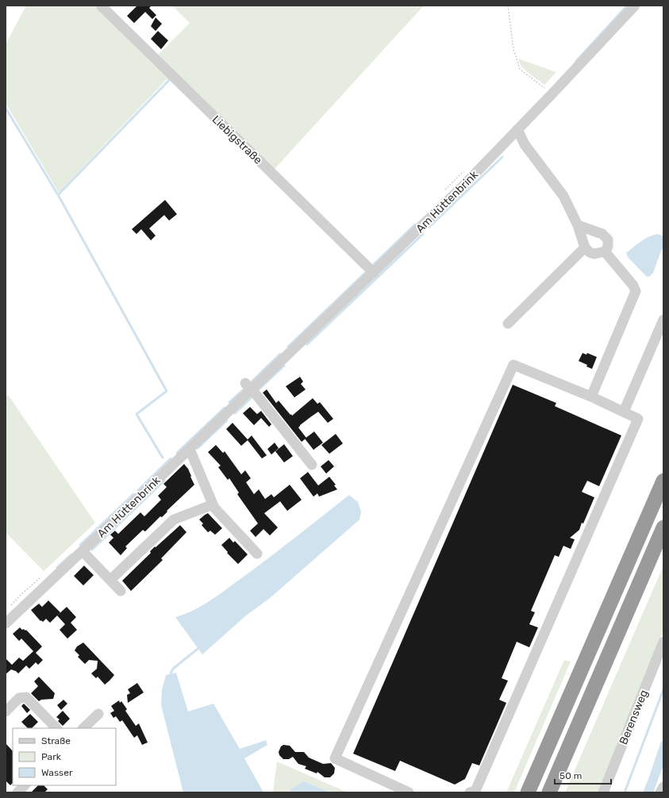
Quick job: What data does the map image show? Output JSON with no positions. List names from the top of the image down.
{
  "streets": {
    "street": ["Liebigstraße", "Am Hüttenbrink", "Berensweg"]
  },
  "crossings": [
    ["Liebigstraße", "Am Hüttenbrink"]
  ],
  "legend": ["Straße", "Park", "Wasser"],
  "scale_bar": "50 m"
}
